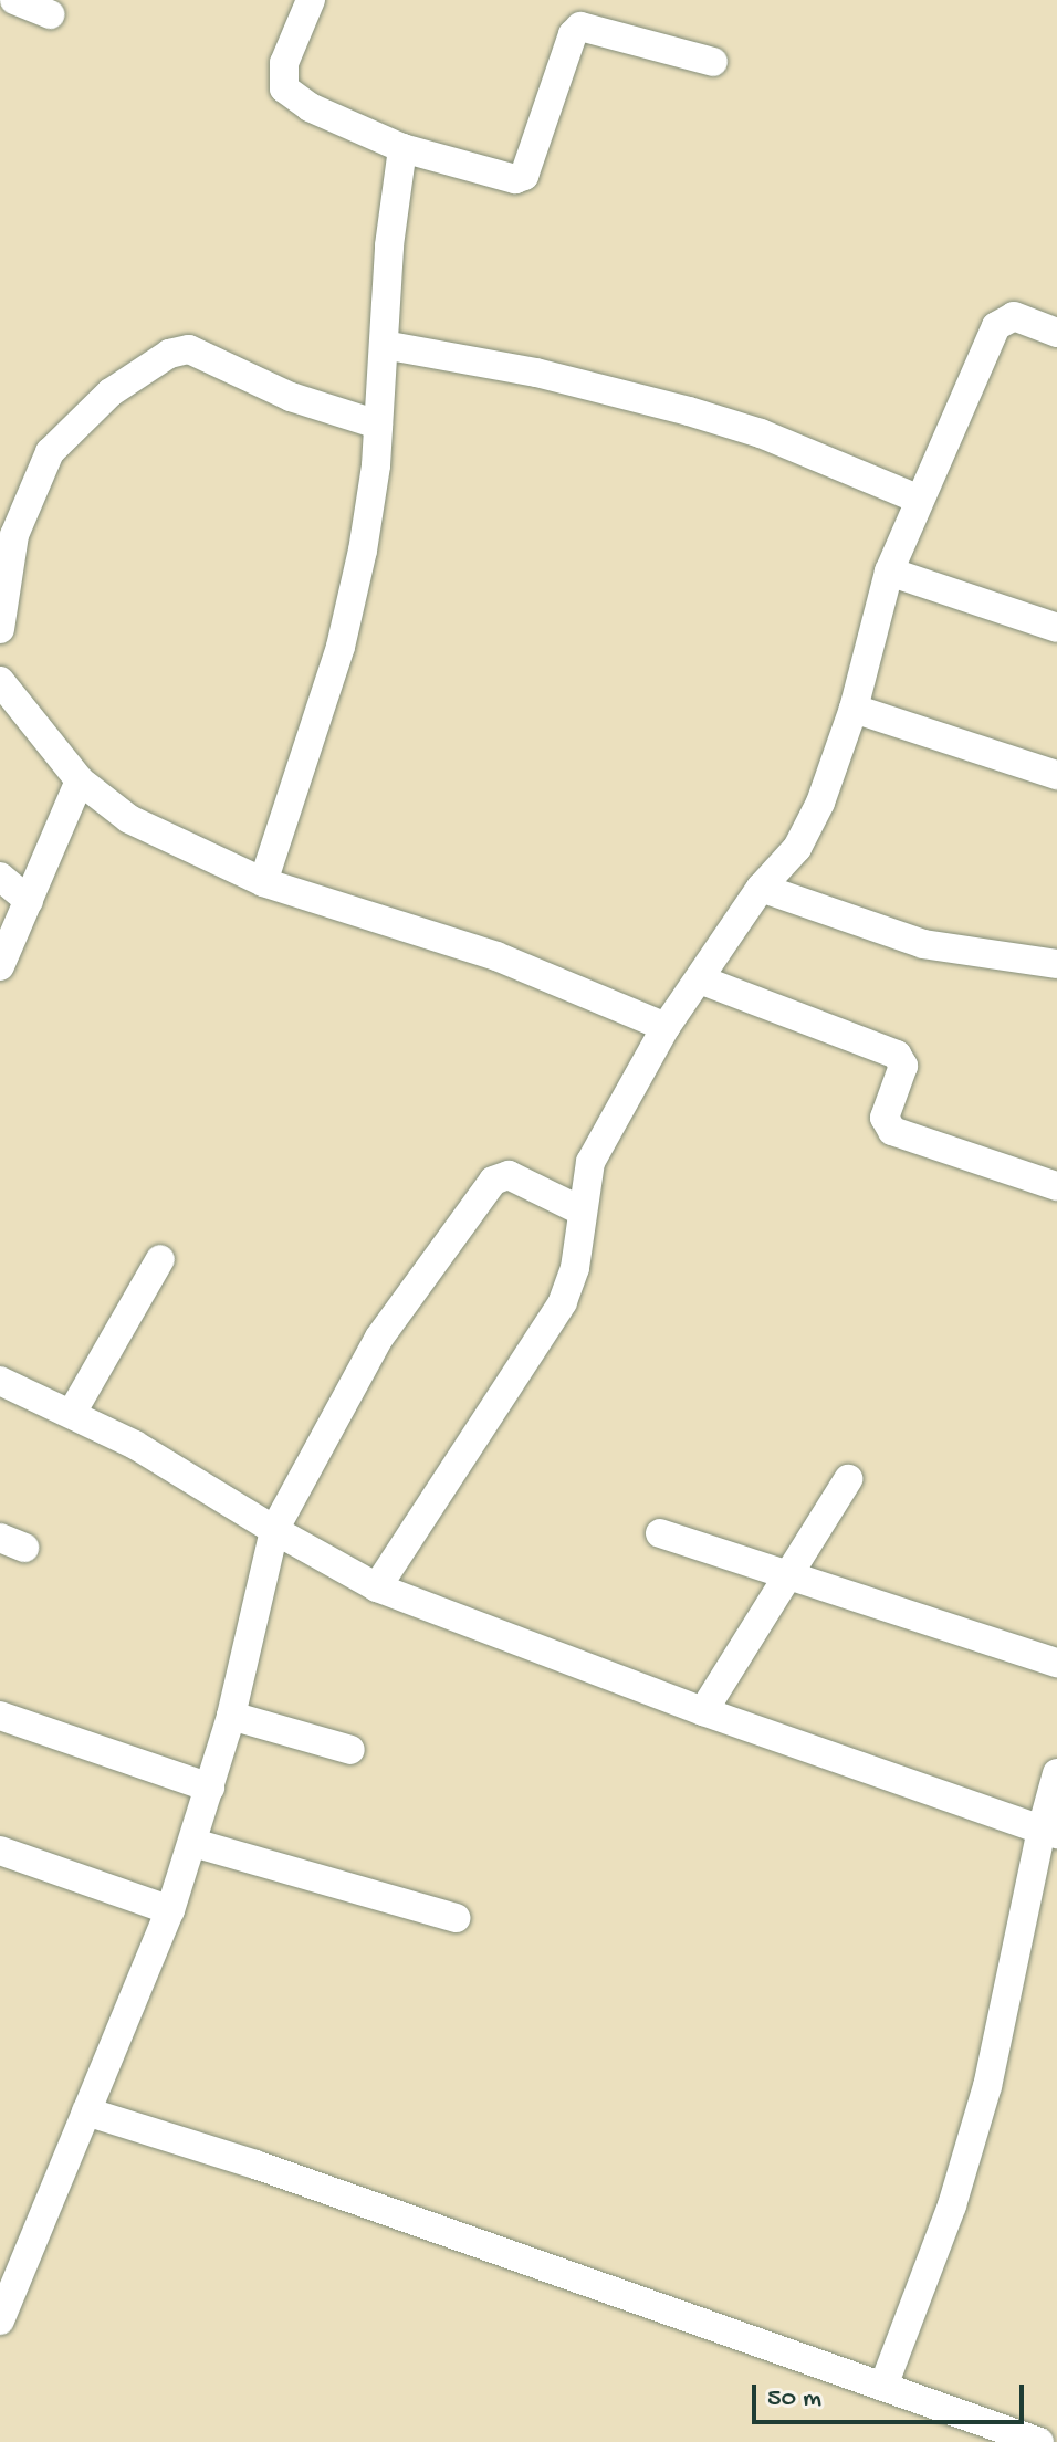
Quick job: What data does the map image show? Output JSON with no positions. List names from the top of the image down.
{
  "scale_bar": "50 m"
}
